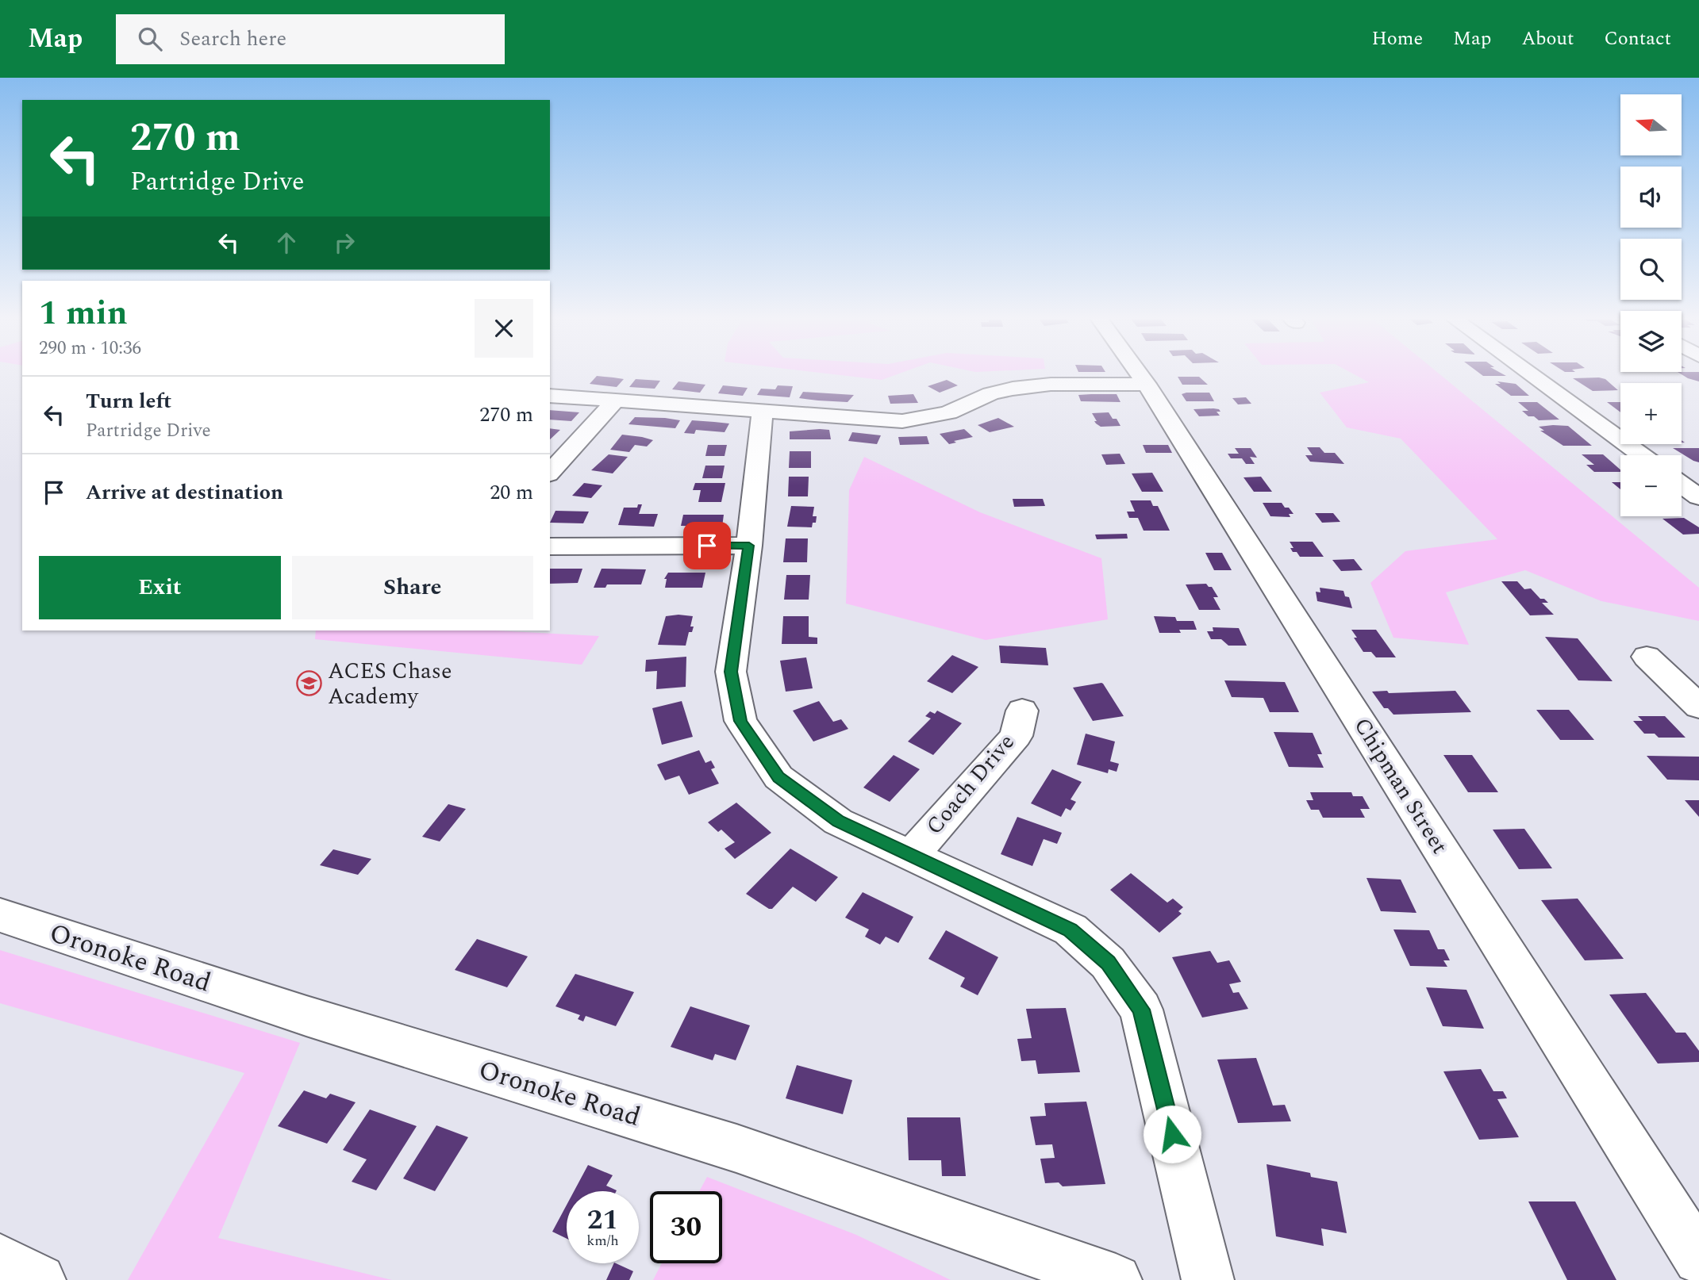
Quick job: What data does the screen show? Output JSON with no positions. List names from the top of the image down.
{
  "streets": {
    "street": ["Coach Drive", "Chipman Street", "Oronoke Road"]
  },
  "places": {
    "school or university": ["ACES Chase Academy"]
  },
  "north": "left",
  "page": {
    "header": "Map",
    "search": "Search here",
    "nav": [
      "Home",
      "Map",
      "About",
      "Contact"
    ],
    "map_buttons": ["+", "−"],
    "turn": ["270 m", "Partridge Drive"],
    "heading": ["1 min", "290 m · 10:36"],
    "list": [
      {
        "name": "Turn left",
        "note": "Partridge Drive",
        "value": "270 m"
      },
      {
        "name": "Arrive at destination",
        "value": "20 m"
      }
    ],
    "buttons": ["Exit", "Share"],
    "speed": "21 km/h",
    "limit": "30"
  }
}
